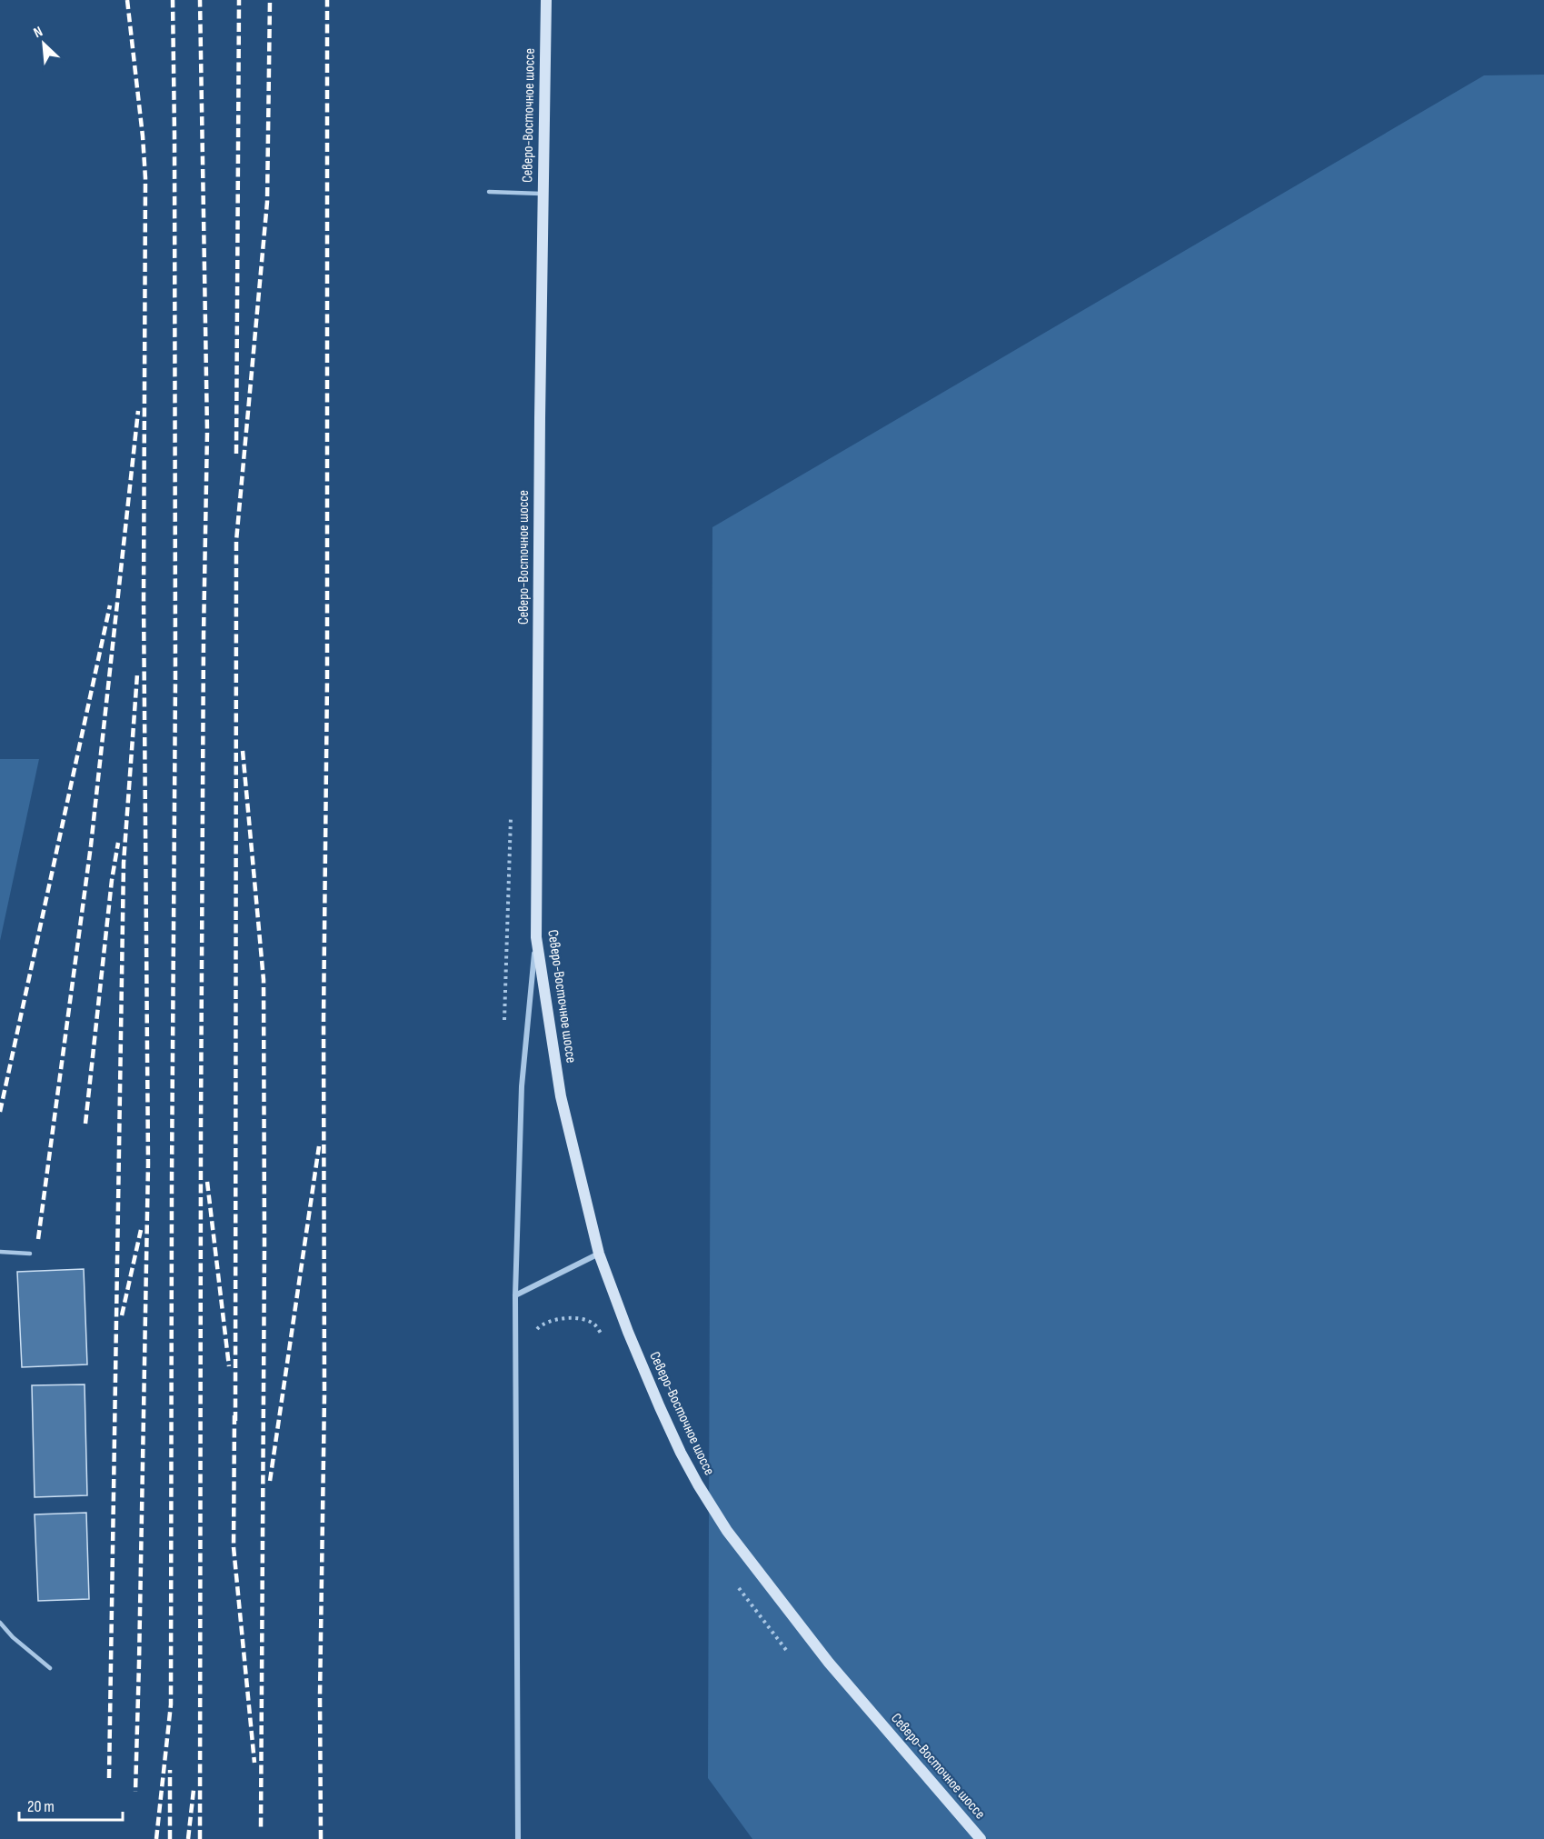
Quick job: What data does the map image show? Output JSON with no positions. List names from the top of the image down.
{
  "streets": {
    "street": ["Северо-Восточное шоссе"]
  },
  "scale_bar": "20 m",
  "north": "top left"
}
